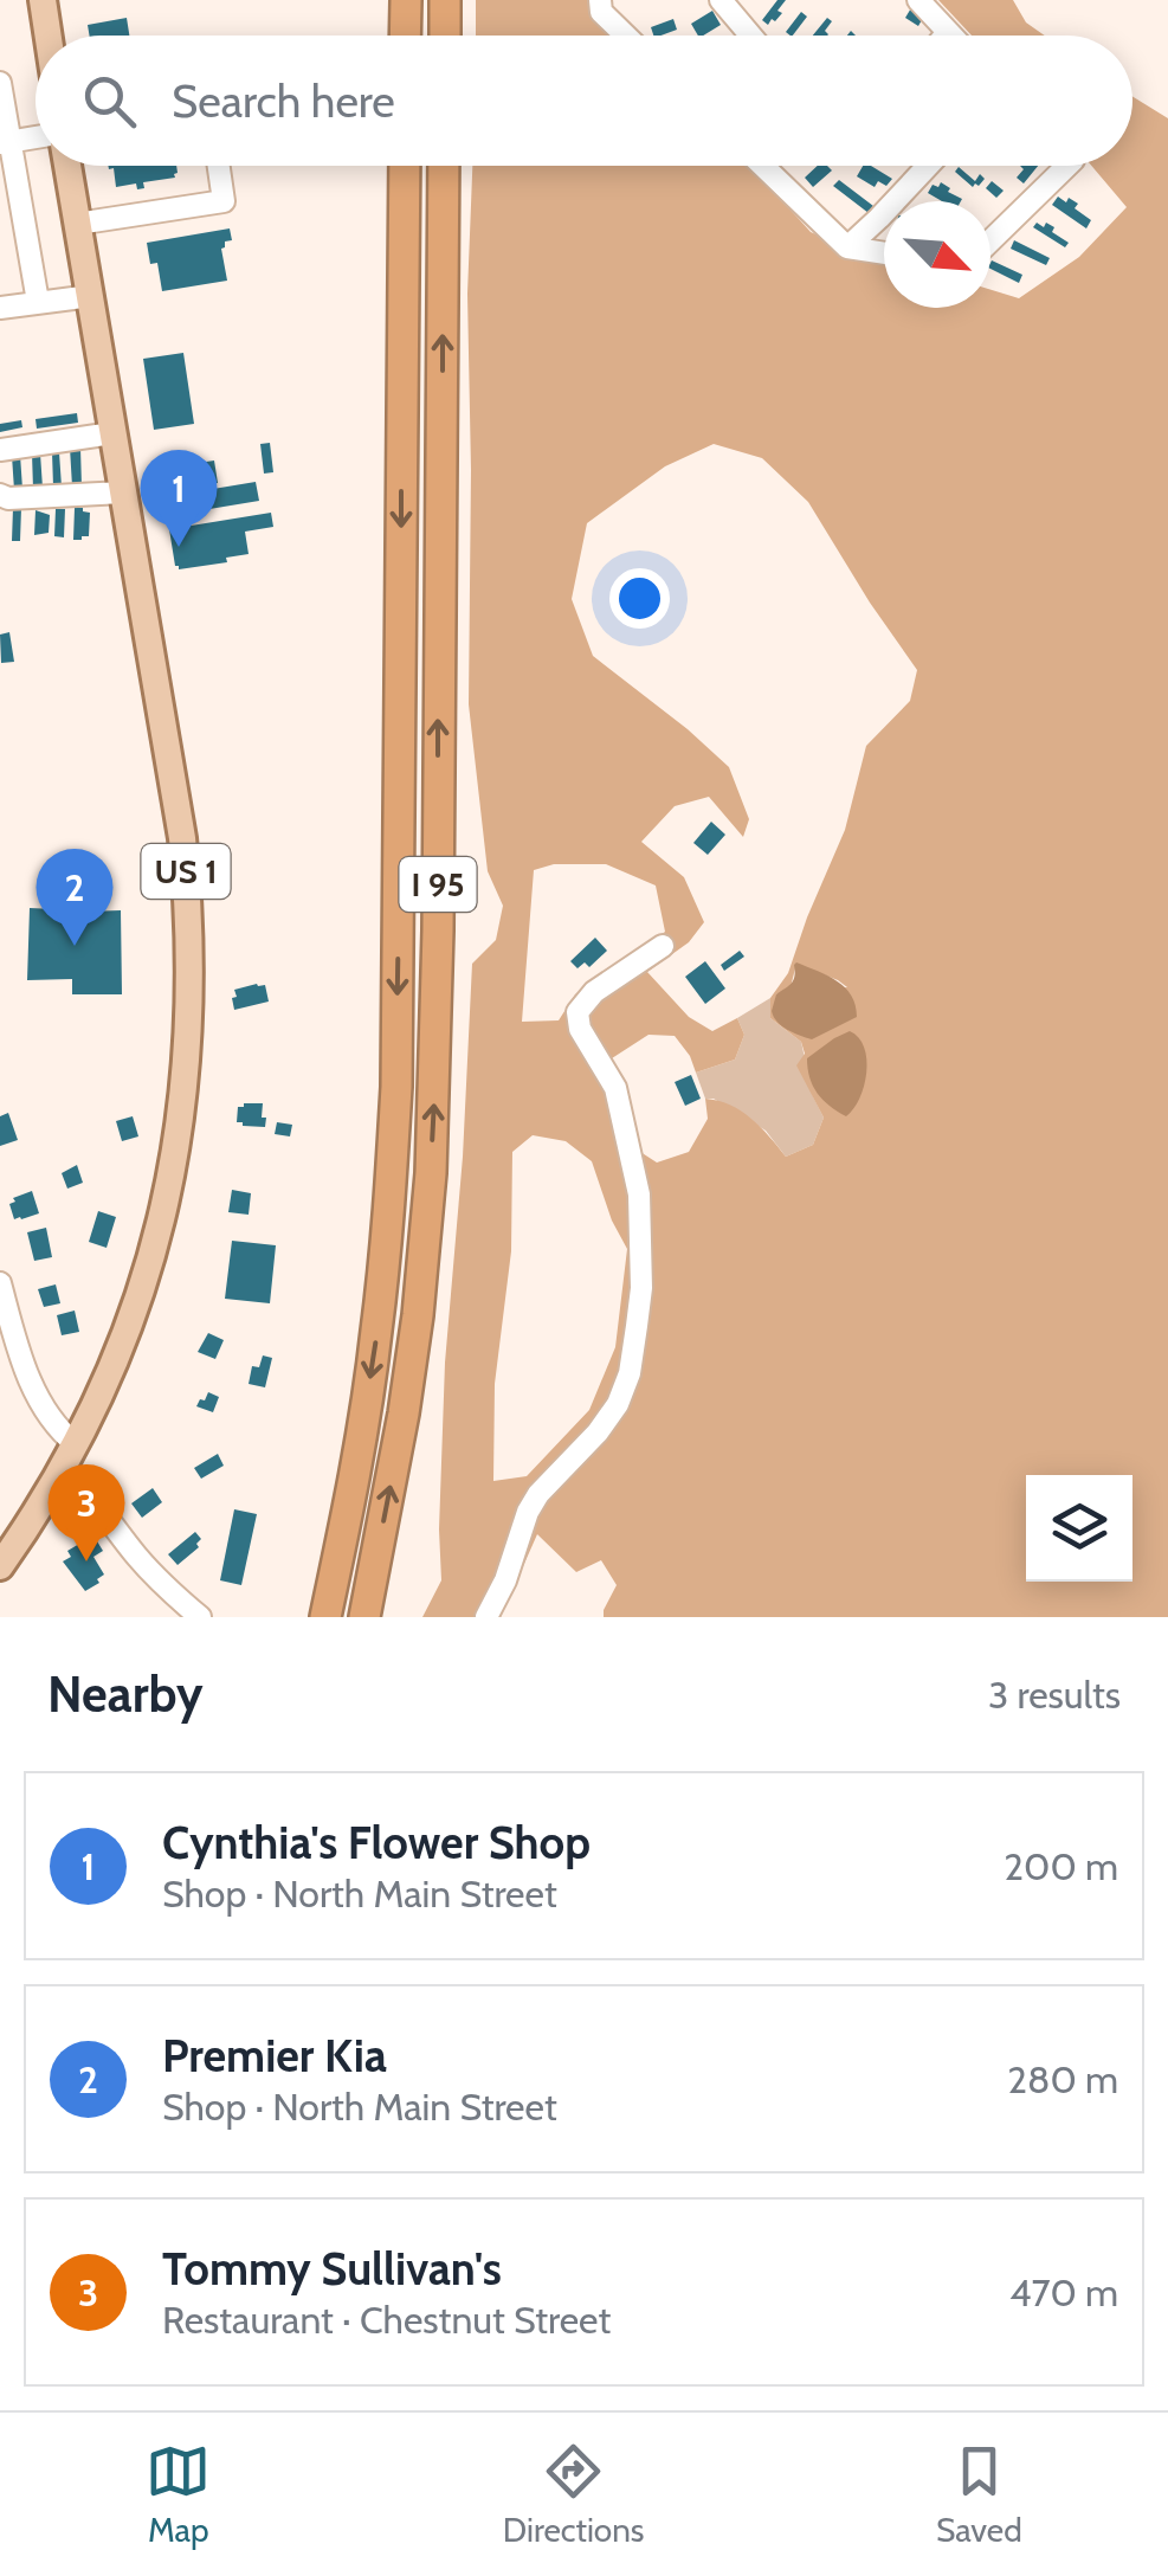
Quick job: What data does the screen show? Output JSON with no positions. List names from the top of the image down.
{
  "streets": {
    "highway": ["I 95"],
    "main road": ["US 1"]
  },
  "north": "bottom right",
  "page": {
    "search": "Search here",
    "pins": ["1", "2", "3"],
    "heading": ["Nearby", "3 results"],
    "list": [
      {
        "mark": "1",
        "name": "Cynthia's Flower Shop",
        "note": "Shop · North Main Street",
        "value": "200 m"
      },
      {
        "mark": "2",
        "name": "Premier Kia",
        "note": "Shop · North Main Street",
        "value": "280 m"
      },
      {
        "mark": "3",
        "name": "Tommy Sullivan's",
        "note": "Restaurant · Chestnut Street",
        "value": "470 m"
      }
    ],
    "nav": ["Map", "Directions", "Saved"]
  }
}
